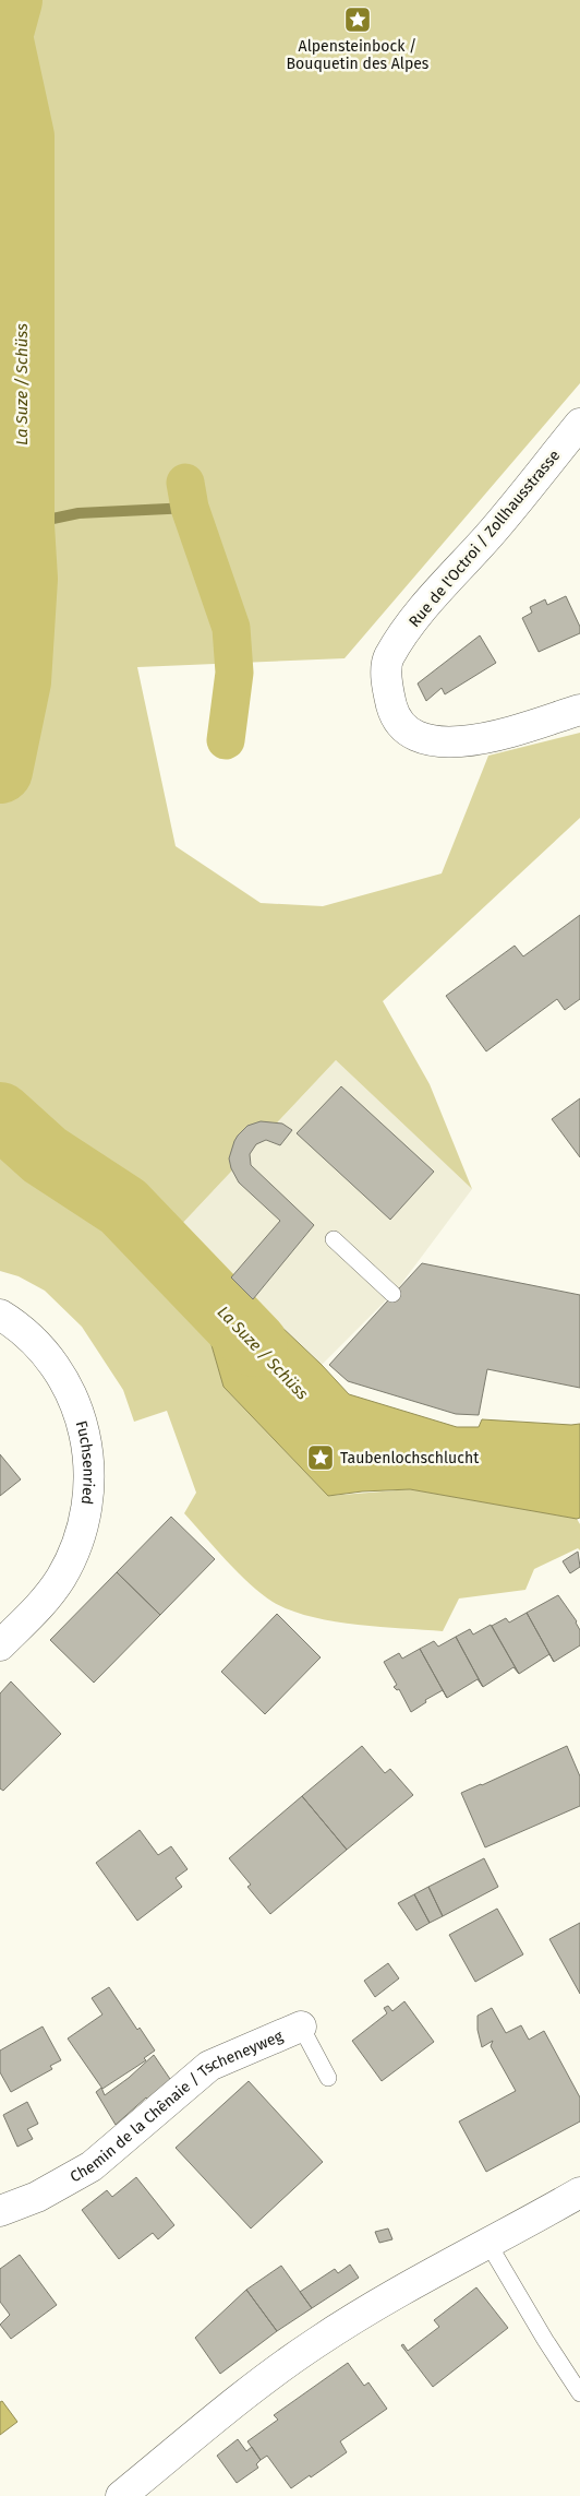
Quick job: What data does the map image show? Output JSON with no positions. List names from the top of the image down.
{
  "streets": {
    "street": ["Rue de l'Octroi / Zollhausstrasse", "Fuchsenried", "Chemin de la Chênaie / Tscheneyweg"]
  },
  "water": ["La Suze / Schüss"],
  "places": {
    "place": ["Alpensteinbock / Bouquetin des Alpes", "Taubenlochschlucht"]
  }
}
